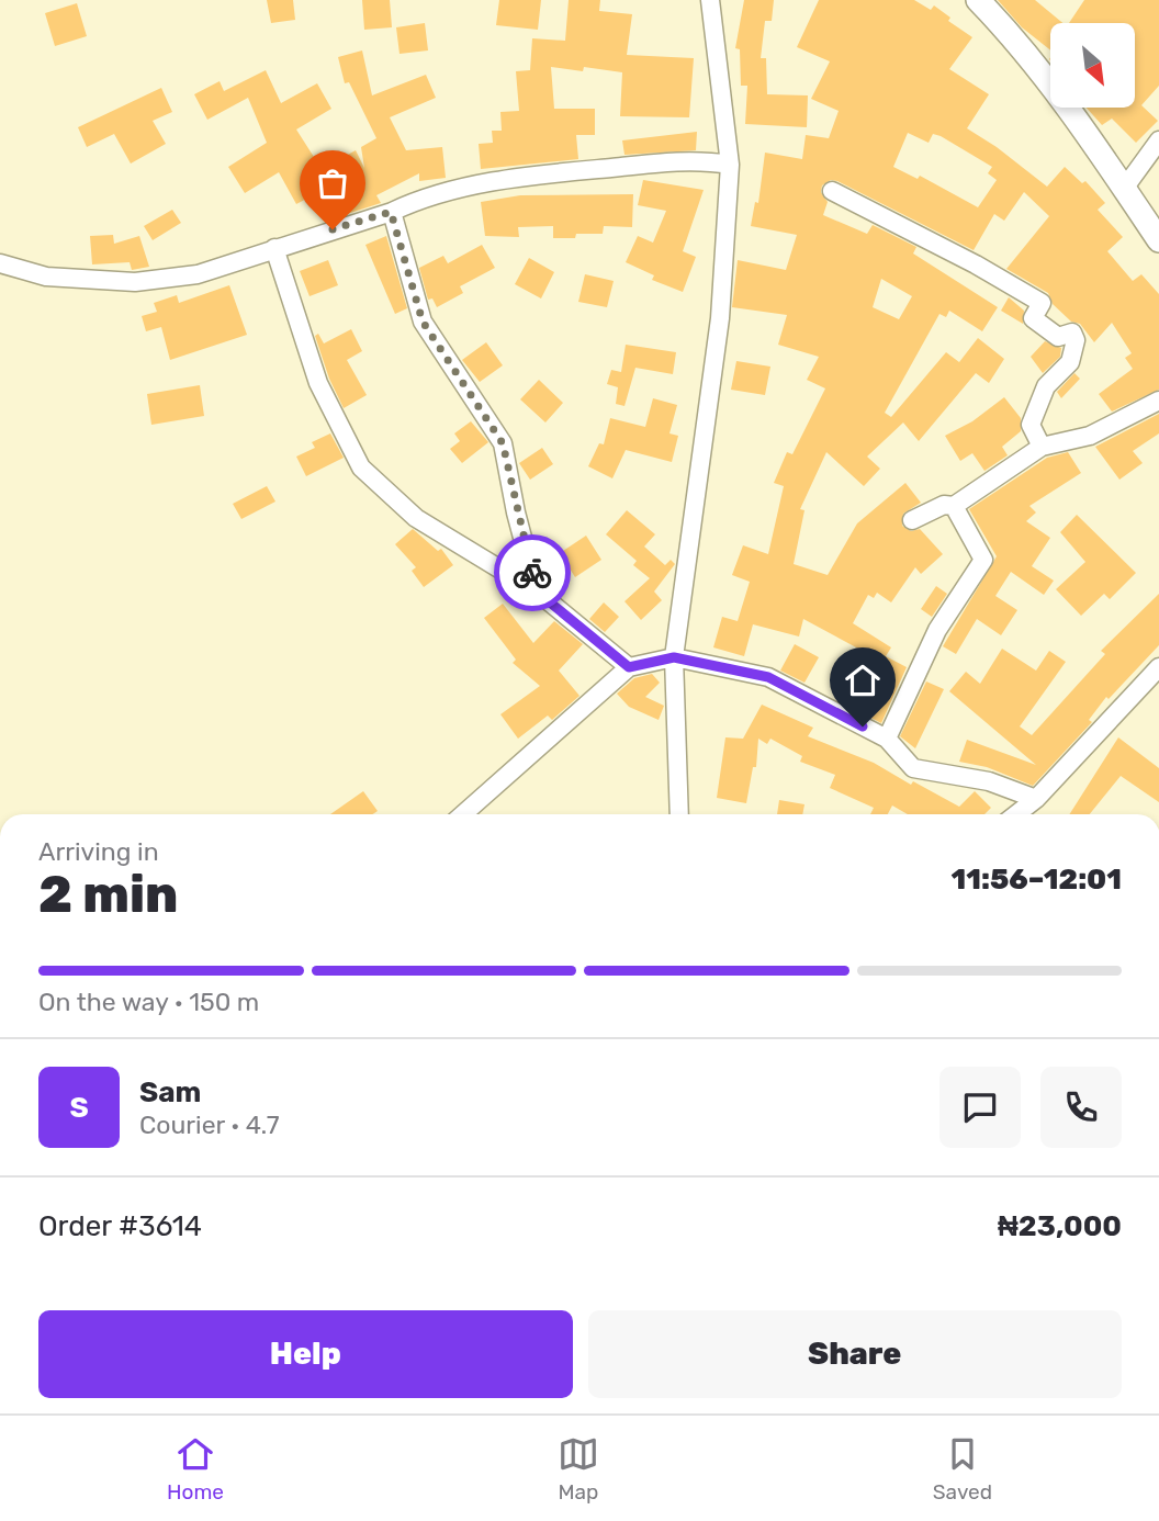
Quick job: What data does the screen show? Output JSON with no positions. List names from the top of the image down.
{
  "north": "bottom right",
  "page": {
    "heading": ["2 min", "Arriving in", "11:56–12:01"],
    "panel": [
      "Sam",
      "Courier · 4.7",
      "Order #3614",
      "₦23,000"
    ],
    "bar": "On the way · 150 m",
    "round": "S",
    "buttons": ["Help", "Share"],
    "tabs": ["Home", "Map", "Saved"]
  }
}
